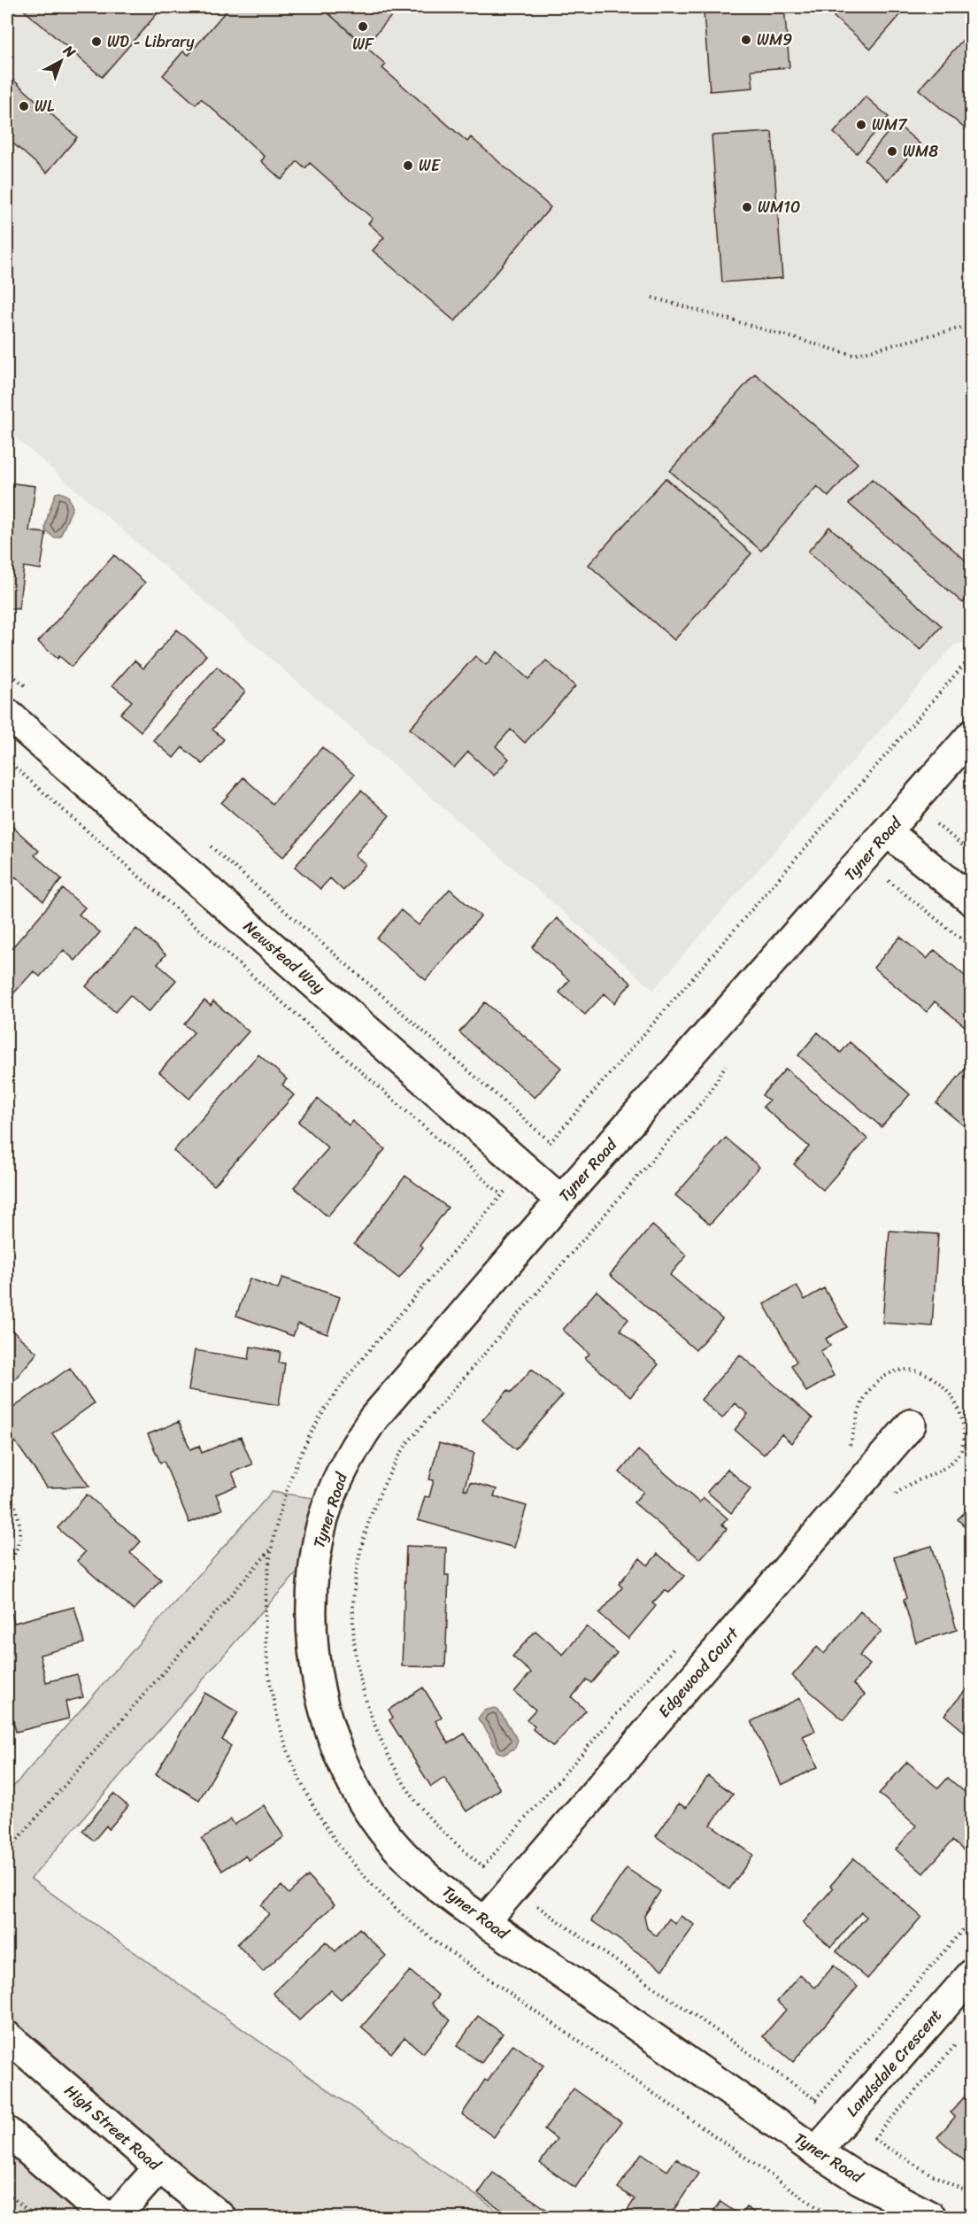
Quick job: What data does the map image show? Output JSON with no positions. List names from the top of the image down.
{
  "streets": {
    "street": [
      "Tyner Road",
      "Newstead Way",
      "Edgewood Court",
      "Landsdale Crescent",
      "High Street Road"
    ]
  },
  "crossings": [
    ["Tyner Road", "Newstead Way"],
    ["Tyner Road", "Edgewood Court"],
    ["Tyner Road", "Landsdale Crescent"]
  ],
  "places": [
    "WF",
    "WM9",
    "WD - Library",
    "WL",
    "WM7",
    "WM8",
    "WE",
    "WM10"
  ],
  "north": "top right"
}
